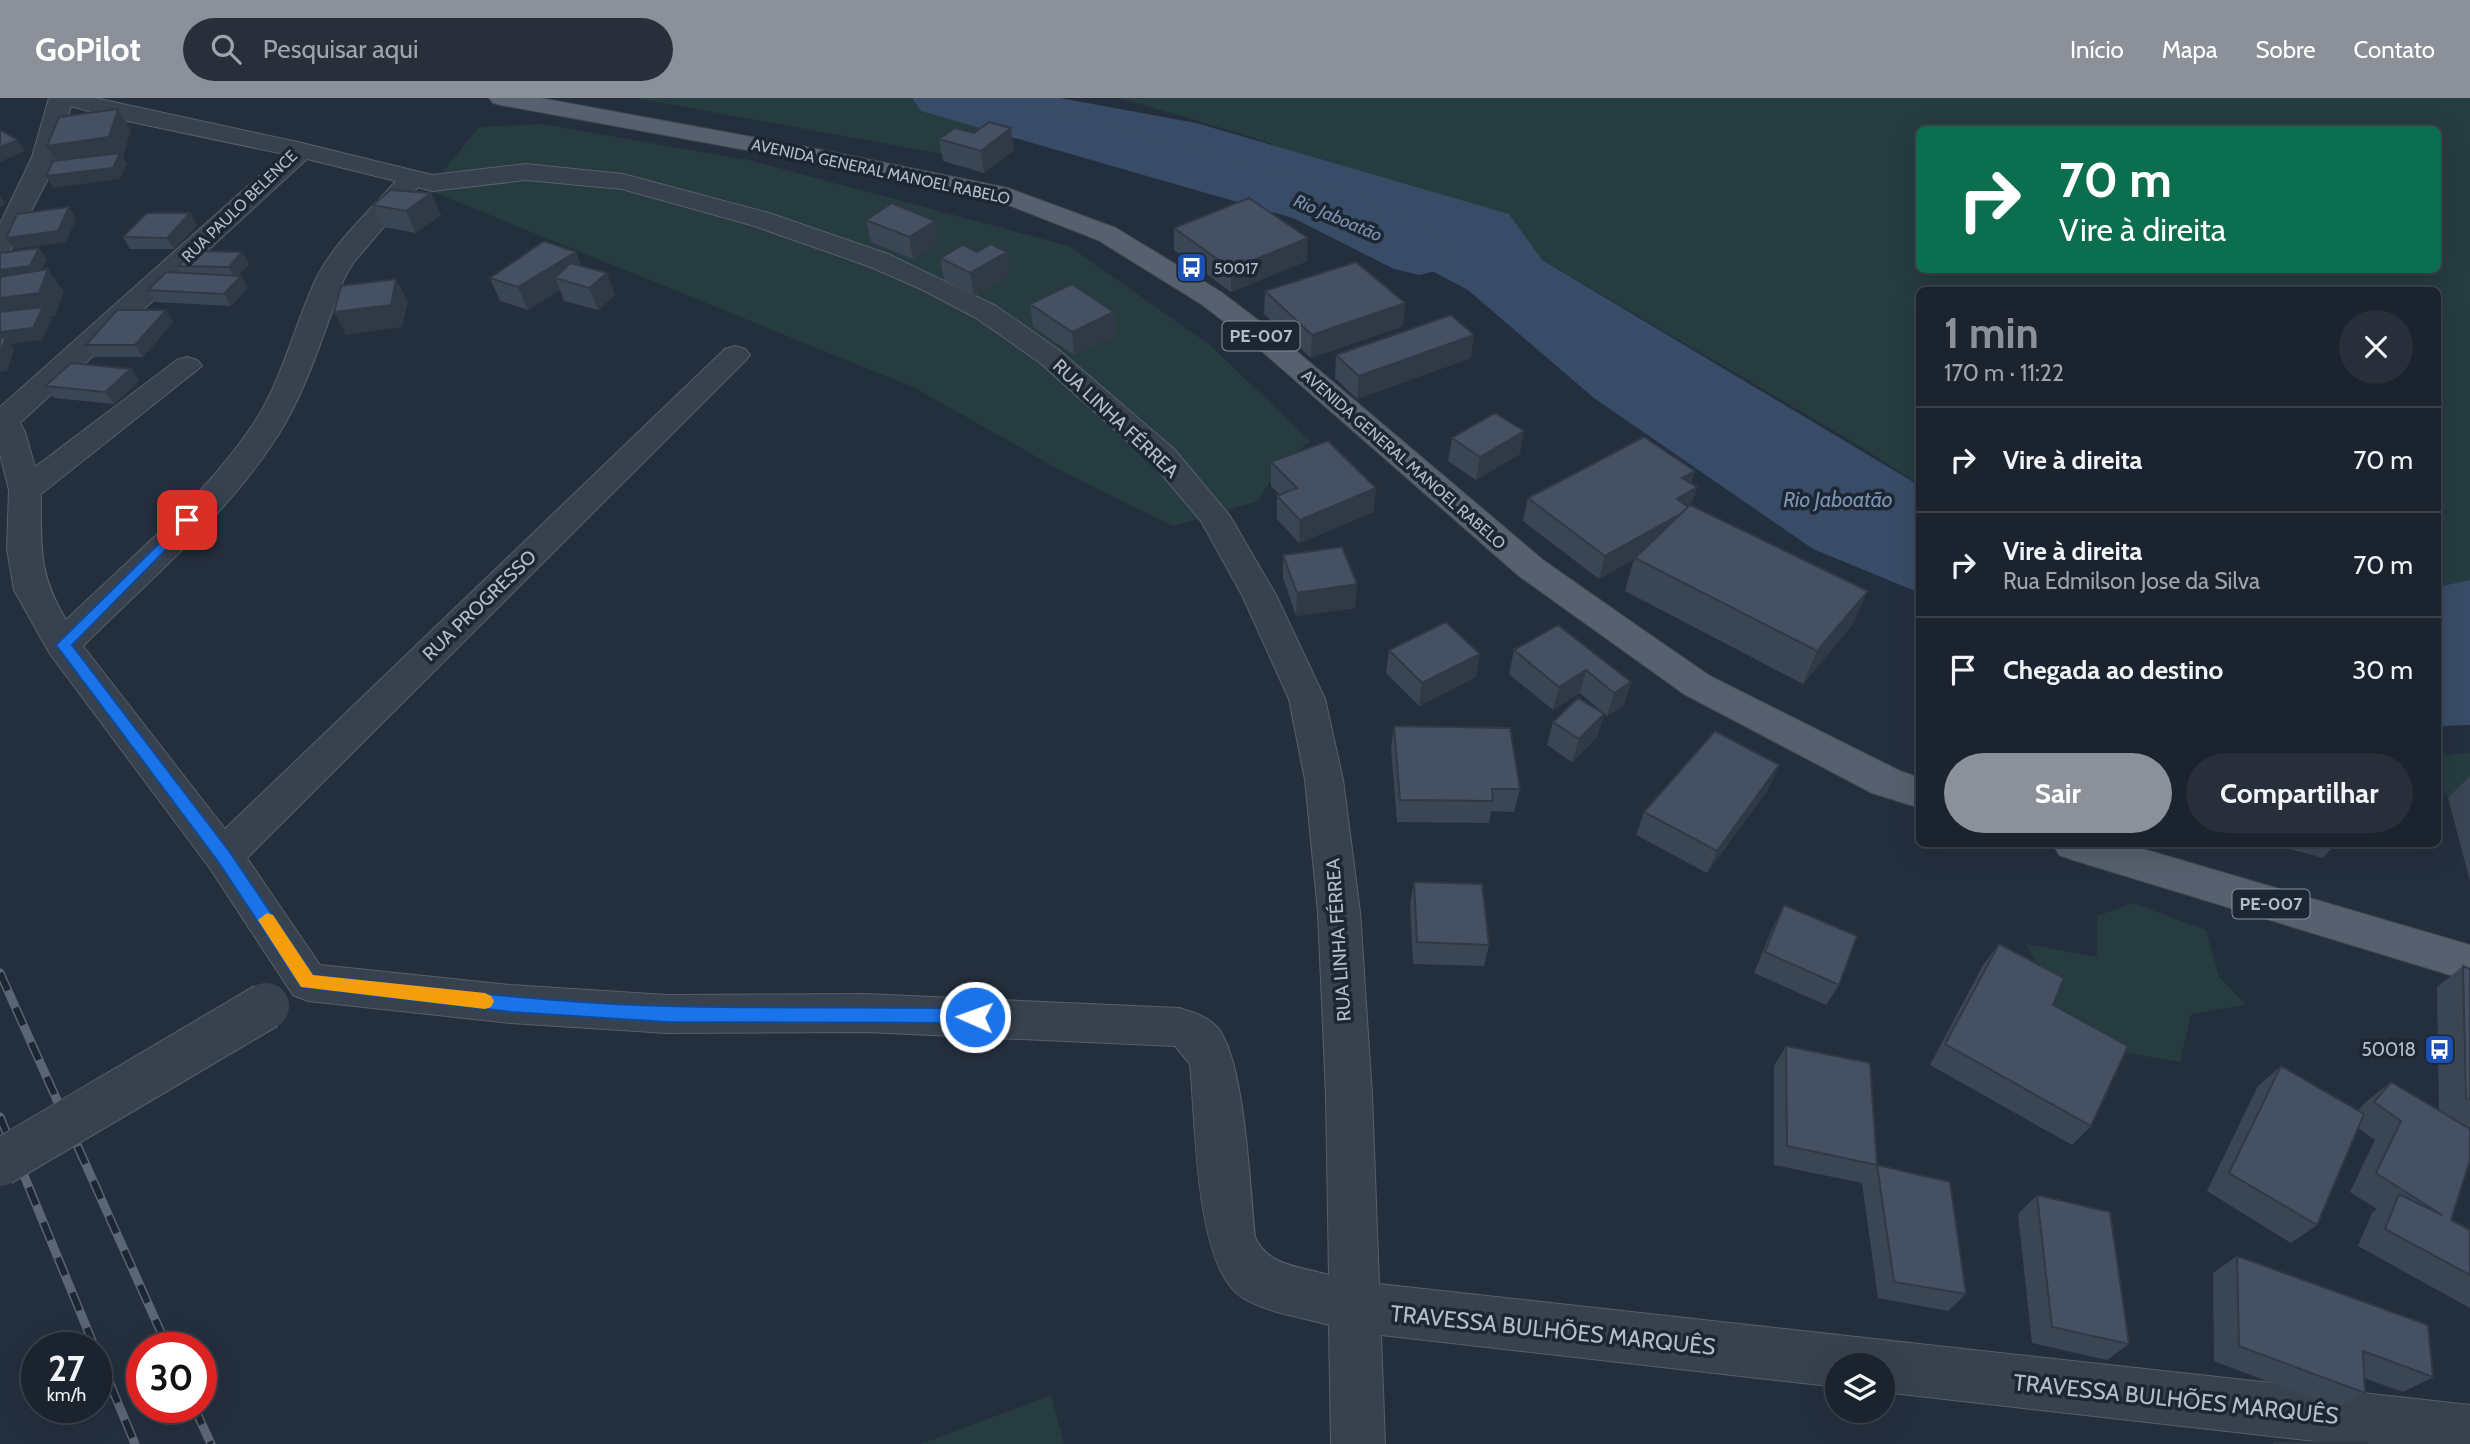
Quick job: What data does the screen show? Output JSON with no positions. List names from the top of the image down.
{
  "streets": {
    "main road": ["AVENIDA GENERAL MANOEL RABELO", "PE-007"],
    "street": [
      "RUA PAULO BELENCE",
      "RUA LINHA FÉRREA",
      "RUA PROGRESSO",
      "TRAVESSA BULHÕES MARQUÊS"
    ]
  },
  "crossings": [
    ["RUA PAULO BELENCE", "RUA LINHA FÉRREA"],
    ["RUA LINHA FÉRREA", "TRAVESSA BULHÕES MARQUÊS"]
  ],
  "water": ["Rio Jaboatão"],
  "places": {
    "bus stop": ["50017", "50018"]
  },
  "page": {
    "header": "GoPilot",
    "search": "Pesquisar aqui",
    "nav": [
      "Início",
      "Mapa",
      "Sobre",
      "Contato"
    ],
    "turn": ["70 m", "Vire à direita"],
    "heading": ["1 min", "170 m · 11:22"],
    "list": [
      {
        "name": "Vire à direita",
        "value": "70 m"
      },
      {
        "name": "Vire à direita",
        "note": "Rua Edmilson Jose da Silva",
        "value": "70 m"
      },
      {
        "name": "Chegada ao destino",
        "value": "30 m"
      }
    ],
    "buttons": ["Sair", "Compartilhar"],
    "speed": "27 km/h",
    "limit": "30"
  }
}
